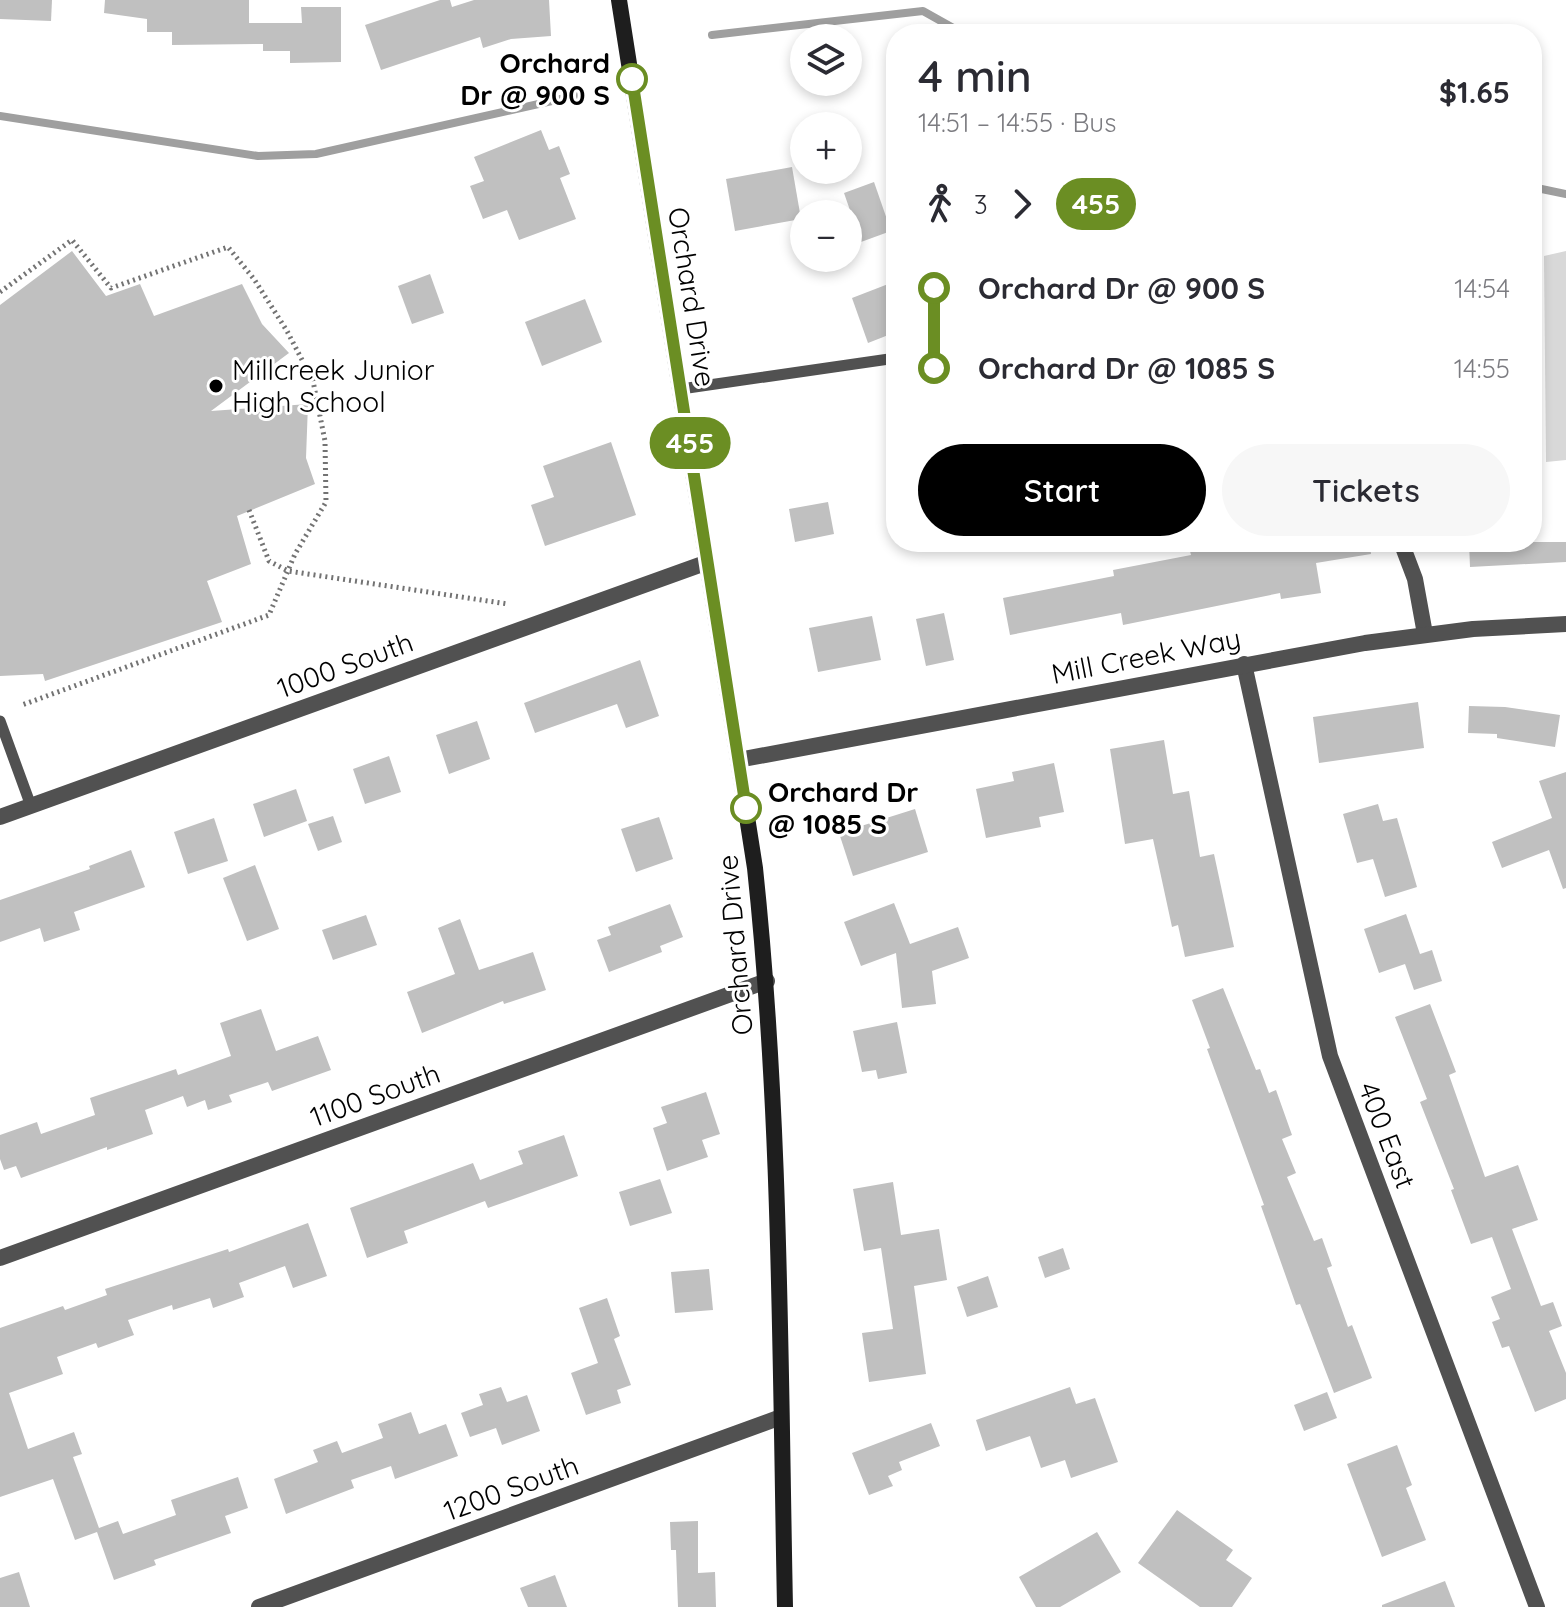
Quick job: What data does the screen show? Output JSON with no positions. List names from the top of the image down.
{
  "streets": {
    "main road": ["Orchard Drive"],
    "street": [
      "Mill Creek Way",
      "1000 South",
      "1100 South",
      "400 East",
      "1200 South"
    ]
  },
  "crossings": [
    ["Orchard Drive", "Mill Creek Way"],
    ["Orchard Drive", "1000 South"],
    ["Orchard Drive", "1100 South"],
    ["Orchard Drive", "1200 South"],
    ["Mill Creek Way", "400 East"]
  ],
  "places": ["Orchard Dr @ 900 S", "Millcreek Junior High School", "Orchard Dr @ 1085 S"],
  "lines": ["bus line 455"],
  "page": {
    "on_map": "455",
    "map_buttons": ["+", "−"],
    "heading": ["4 min", "14:51 – 14:55 · Bus", "$1.65"],
    "legs": ["3", "455"],
    "list": [
      {
        "name": "Orchard Dr @ 900 S",
        "value": "14:54"
      },
      {
        "name": "Orchard Dr @ 1085 S",
        "value": "14:55"
      }
    ],
    "buttons": ["Start", "Tickets"]
  }
}
